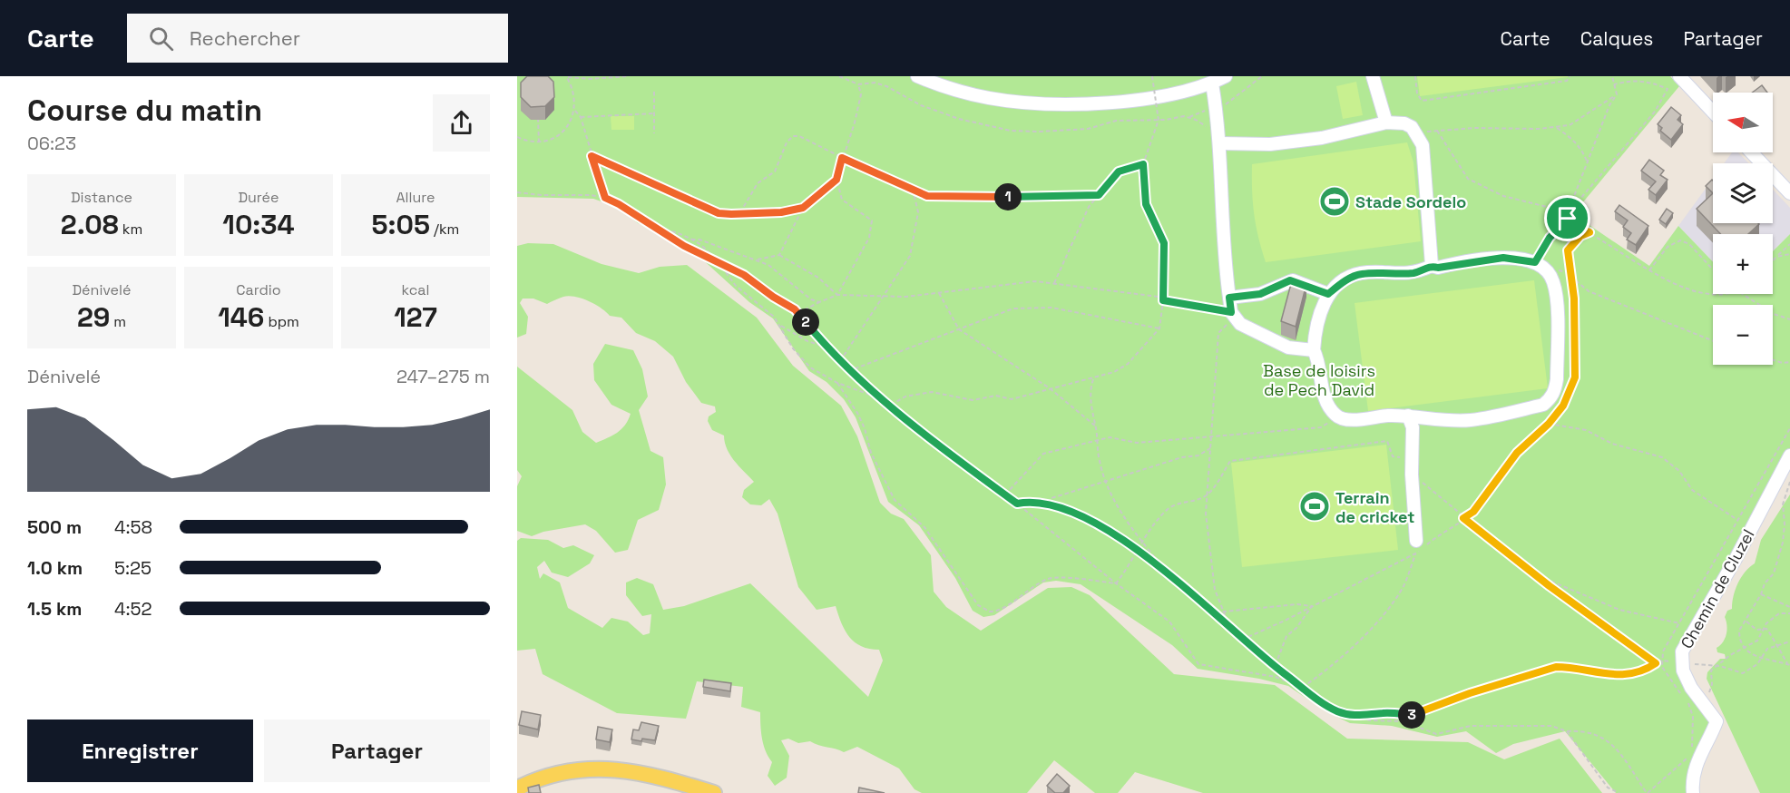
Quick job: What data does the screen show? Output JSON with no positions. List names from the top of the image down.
{
  "streets": {
    "street": ["Chemin de Cluzel"]
  },
  "parks": ["Base de loisirs de Pech David"],
  "places": {
    "sports": ["Stade Sordelo", "Terrain de cricket"]
  },
  "north": "left",
  "page": {
    "header": "Carte",
    "search": "Rechercher",
    "nav": ["Carte", "Calques", "Partager"],
    "heading": ["Course du matin", "06:23"],
    "map_buttons": ["+", "−"],
    "stats": [
      ["Distance", "2.08 km"],
      ["Durée", "10:34"],
      ["Allure", "5:05 /km"],
      ["Dénivelé", "29 m"],
      ["Cardio", "146 bpm"],
      ["kcal", "127"]
    ],
    "pins": ["1", "2", "3"],
    "chart": ["Dénivelé", "247–275 m"],
    "list": [
      {
        "name": "500 m",
        "note": "4:58"
      },
      {
        "name": "1.0 km",
        "note": "5:25"
      },
      {
        "name": "1.5 km",
        "note": "4:52"
      }
    ],
    "buttons": ["Enregistrer", "Partager"]
  }
}
